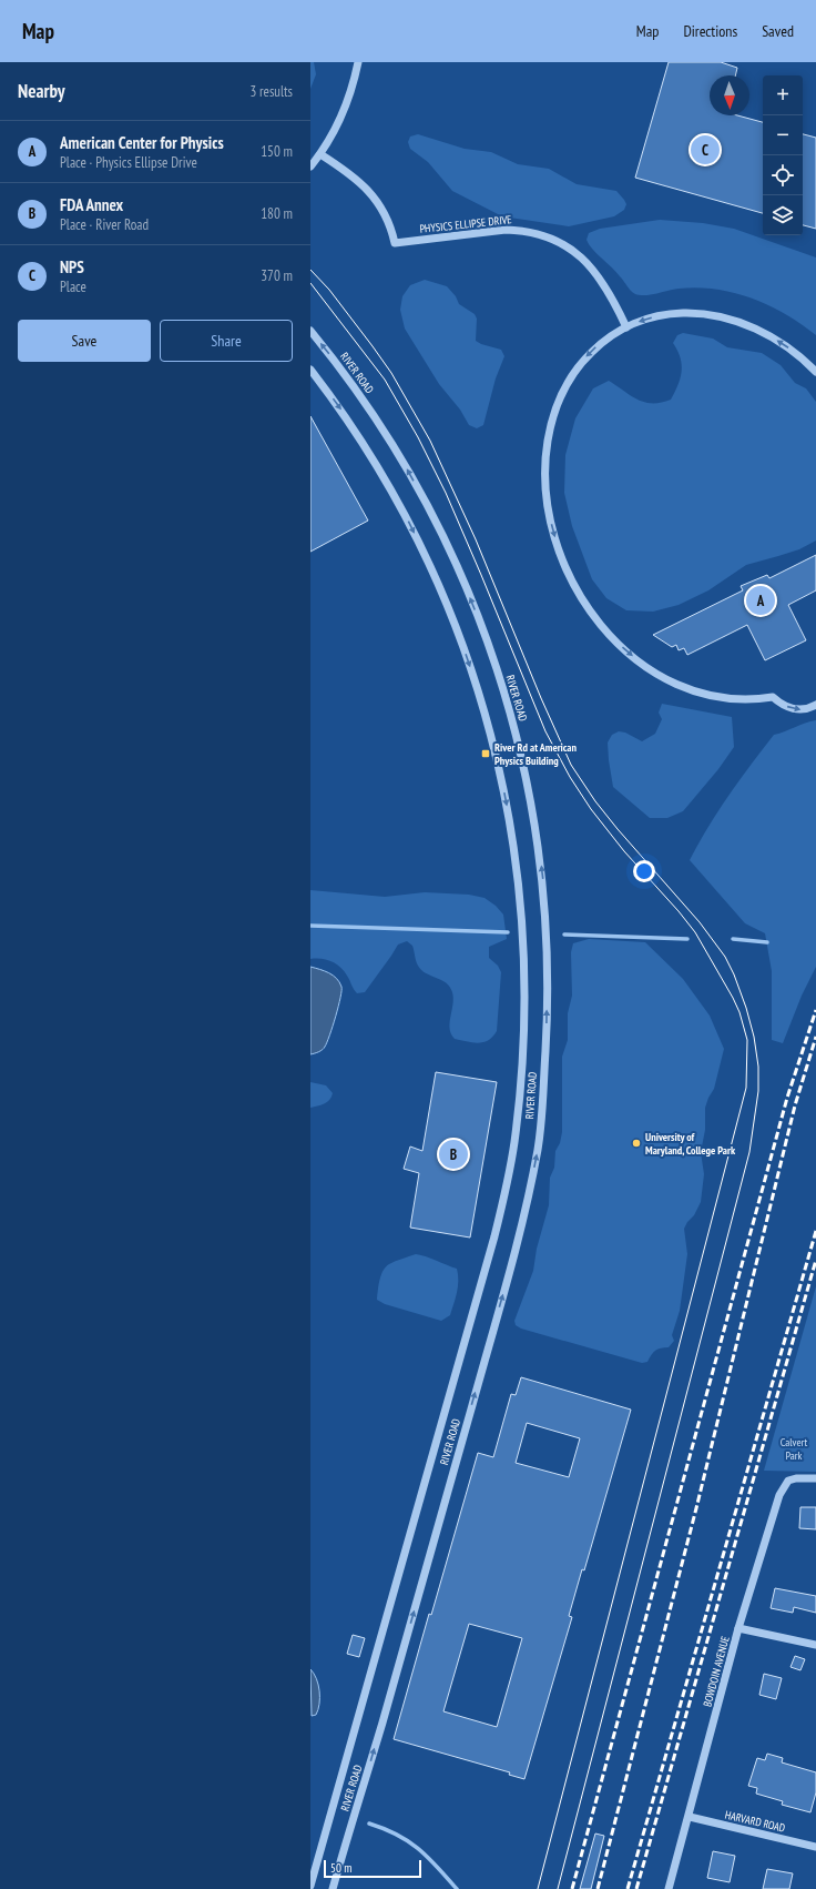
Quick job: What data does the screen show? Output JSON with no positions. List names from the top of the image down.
{
  "streets": {
    "street": [
      "PHYSICS ELLIPSE DRIVE",
      "RIVER ROAD",
      "BOWDOIN AVENUE",
      "HARVARD ROAD"
    ]
  },
  "crossings": [
    ["BOWDOIN AVENUE", "HARVARD ROAD"]
  ],
  "parks": ["Calvert Park"],
  "places": {
    "transit": ["River Rd at American Physics Building"],
    "other": ["University of Maryland, College Park"]
  },
  "scale_bar": "50 m",
  "north": "bottom",
  "page": {
    "header": "Map",
    "nav": ["Map", "Directions", "Saved"],
    "heading": ["Nearby", "3 results"],
    "map_buttons": ["+", "−"],
    "list": [
      {
        "mark": "A",
        "name": "American Center for Physics",
        "note": "Place · Physics Ellipse Drive",
        "value": "150 m"
      },
      {
        "mark": "B",
        "name": "FDA Annex",
        "note": "Place · River Road",
        "value": "180 m"
      },
      {
        "mark": "C",
        "name": "NPS",
        "note": "Place",
        "value": "370 m"
      }
    ],
    "pins": ["C", "A", "B"],
    "buttons": ["Save", "Share"],
    "scale": "50 m"
  }
}
